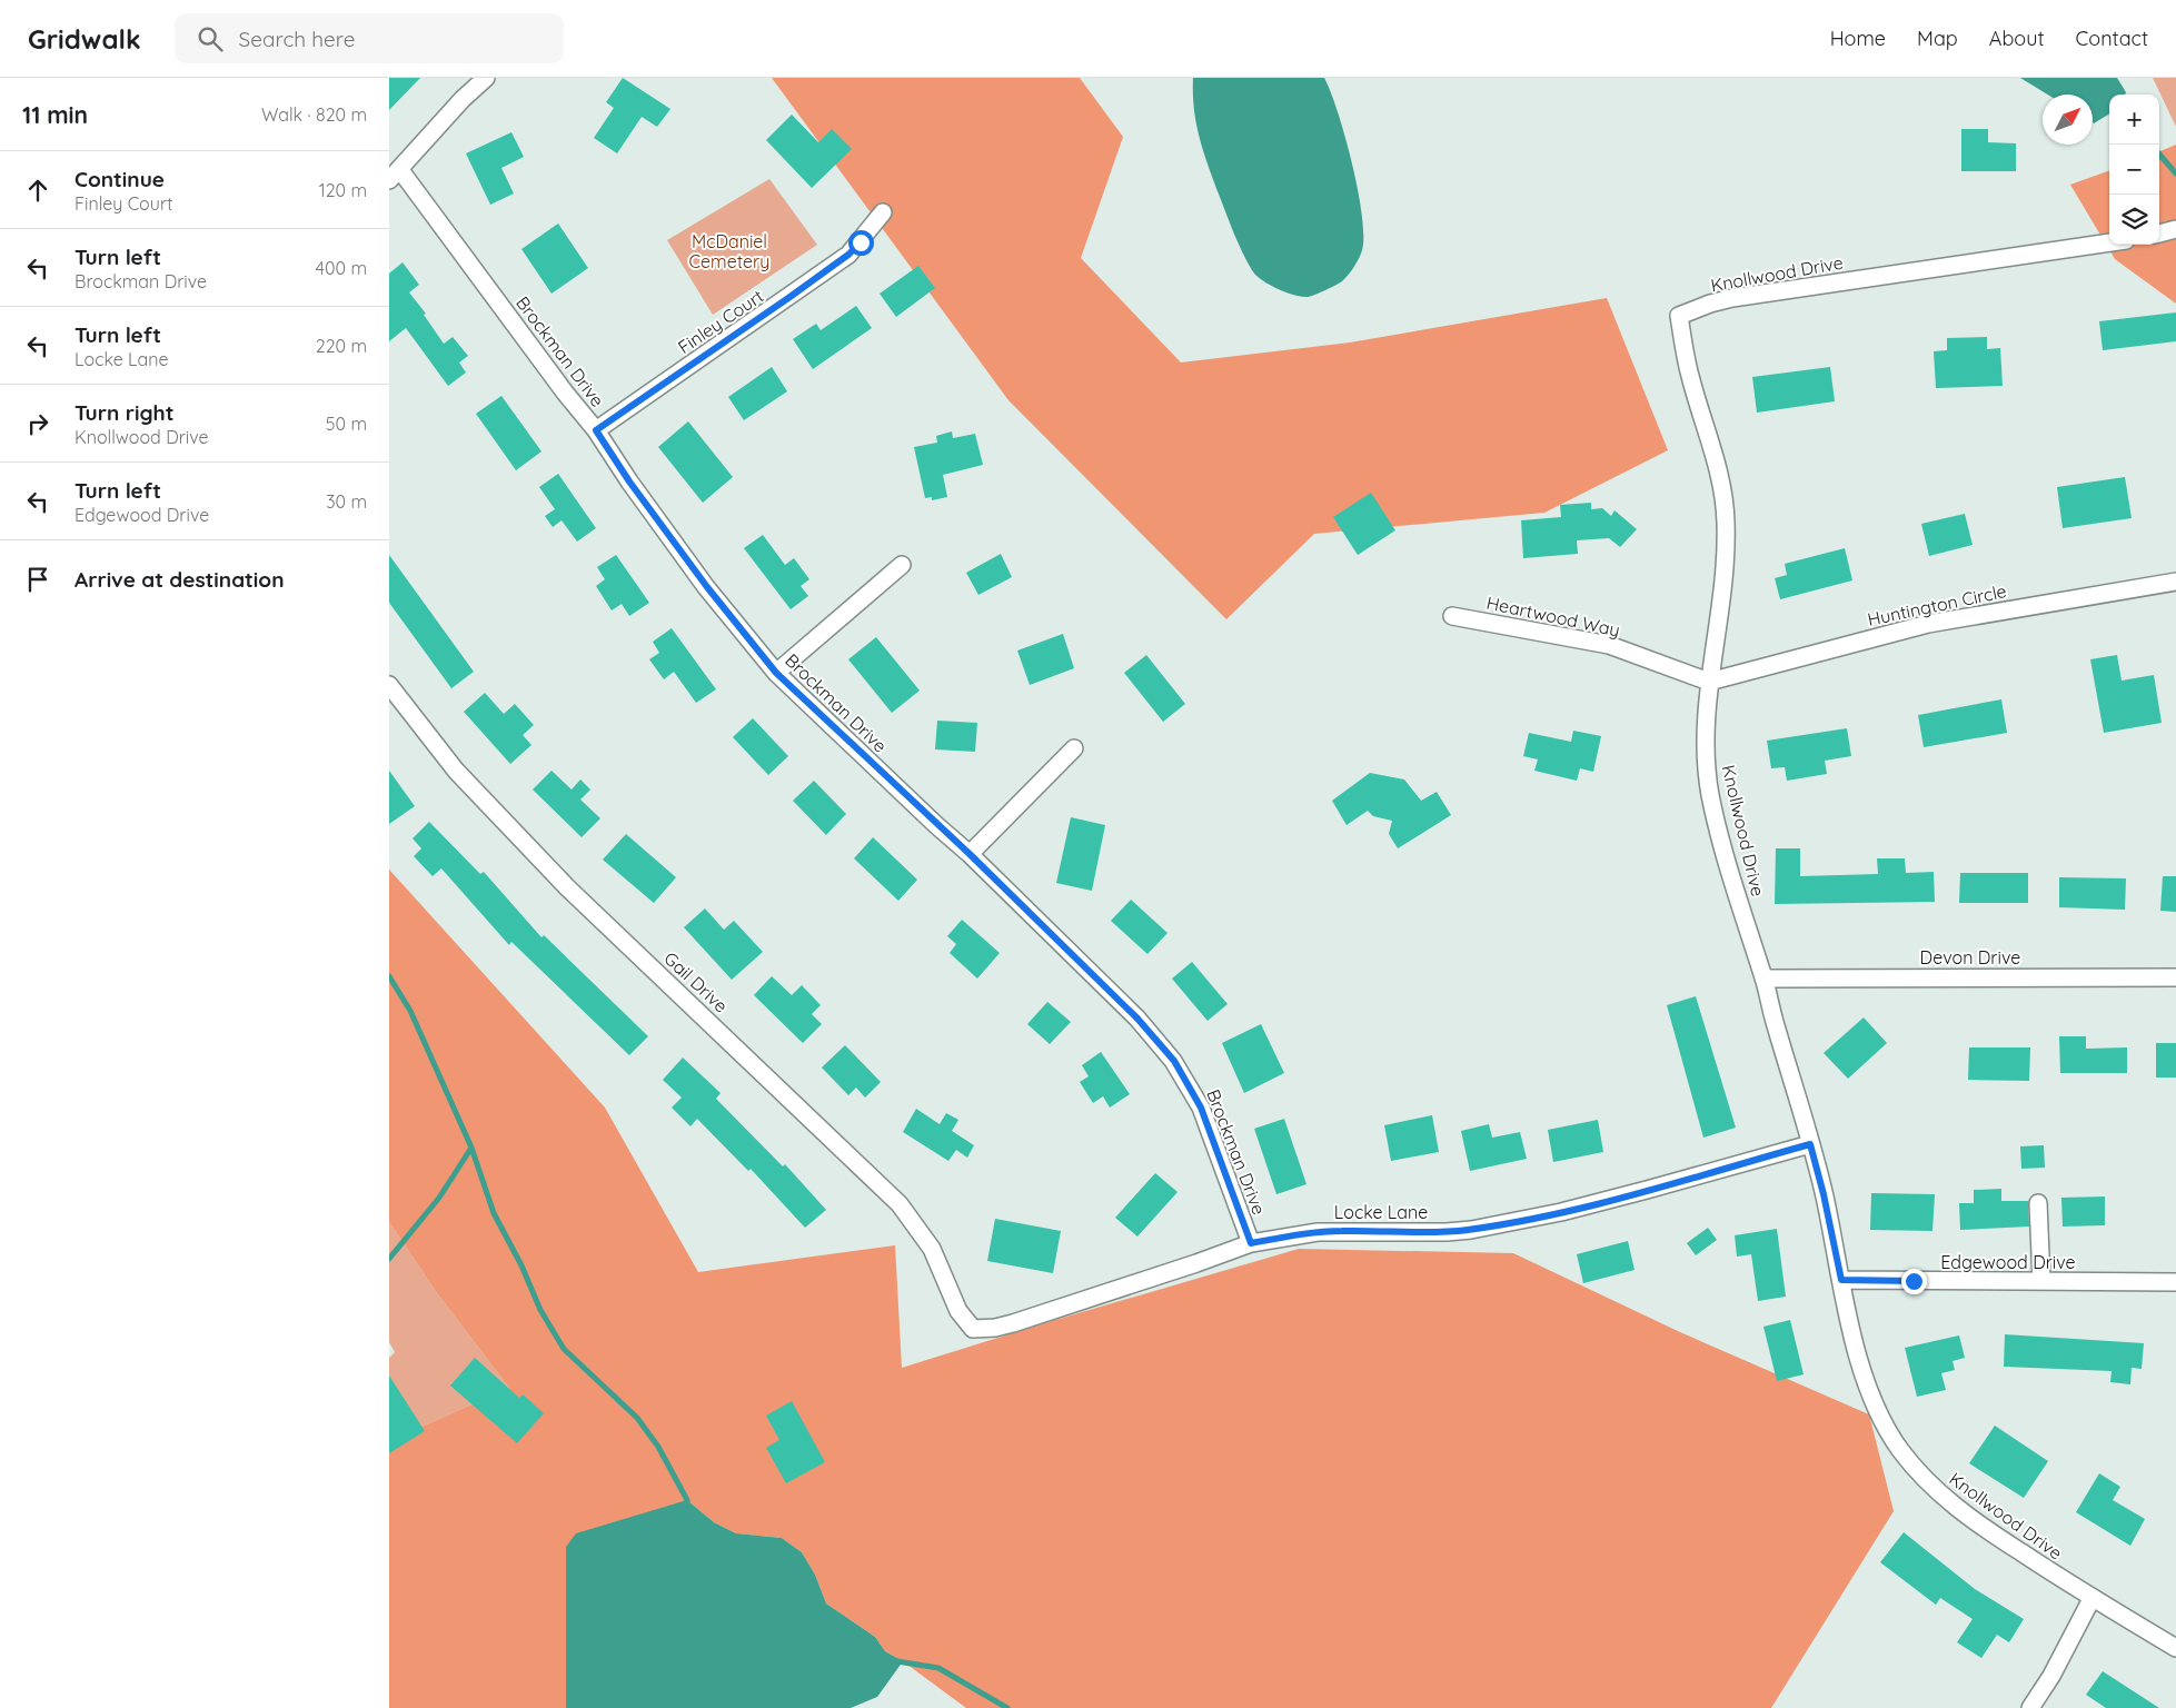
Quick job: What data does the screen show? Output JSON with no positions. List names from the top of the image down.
{
  "streets": {
    "street": [
      "Knollwood Drive",
      "Finley Court",
      "Brockman Drive",
      "Huntington Circle",
      "Heartwood Way",
      "Devon Drive",
      "Gail Drive",
      "Locke Lane",
      "Edgewood Drive"
    ]
  },
  "crossings": [
    ["Knollwood Drive", "Huntington Circle"],
    ["Knollwood Drive", "Heartwood Way"],
    ["Knollwood Drive", "Devon Drive"],
    ["Knollwood Drive", "Locke Lane"],
    ["Knollwood Drive", "Edgewood Drive"],
    ["Finley Court", "Brockman Drive"],
    ["Brockman Drive", "Locke Lane"],
    ["Huntington Circle", "Heartwood Way"],
    ["Gail Drive", "Locke Lane"]
  ],
  "parks": ["McDaniel Cemetery"],
  "north": "top right",
  "page": {
    "header": "Gridwalk",
    "search": "Search here",
    "nav": [
      "Home",
      "Map",
      "About",
      "Contact"
    ],
    "heading": ["11 min", "Walk · 820 m"],
    "map_buttons": ["+", "−"],
    "list": [
      ["Continue", "Finley Court", "120 m"],
      ["Turn left", "Brockman Drive", "400 m"],
      ["Turn left", "Locke Lane", "220 m"],
      ["Turn right", "Knollwood Drive", "50 m"],
      ["Turn left", "Edgewood Drive", "30 m"],
      "Arrive at destination"
    ]
  }
}
